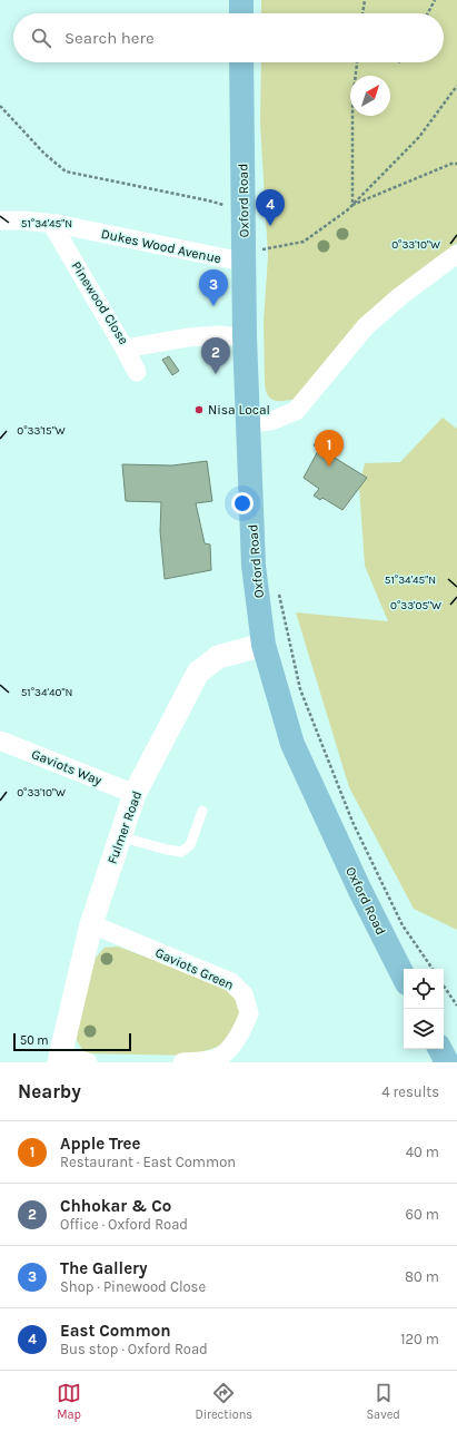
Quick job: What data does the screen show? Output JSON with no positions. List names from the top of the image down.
{
  "streets": {
    "main road": ["Oxford Road"],
    "street": [
      "Dukes Wood Avenue",
      "Pinewood Close",
      "Gaviots Way",
      "Fulmer Road",
      "Gaviots Green"
    ]
  },
  "crossings": [
    ["Oxford Road", "Dukes Wood Avenue"],
    ["Oxford Road", "Pinewood Close"],
    ["Oxford Road", "Fulmer Road"],
    ["Dukes Wood Avenue", "Pinewood Close"],
    ["Gaviots Way", "Fulmer Road"],
    ["Fulmer Road", "Gaviots Green"]
  ],
  "places": ["Nisa Local"],
  "scale_bar": "50 m",
  "north": "top right",
  "page": {
    "search": "Search here",
    "pins": [
      "4",
      "3",
      "2",
      "1"
    ],
    "scale": "50 m",
    "heading": ["Nearby", "4 results"],
    "list": [
      {
        "mark": "1",
        "name": "Apple Tree",
        "note": "Restaurant · East Common",
        "value": "40 m"
      },
      {
        "mark": "2",
        "name": "Chhokar & Co",
        "note": "Office · Oxford Road",
        "value": "60 m"
      },
      {
        "mark": "3",
        "name": "The Gallery",
        "note": "Shop · Pinewood Close",
        "value": "80 m"
      },
      {
        "mark": "4",
        "name": "East Common",
        "note": "Bus stop · Oxford Road",
        "value": "120 m"
      }
    ],
    "nav": ["Map", "Directions", "Saved"]
  },
  "coordinates": [
    "51°34'45\"N",
    "0°33'10\"W",
    "0°33'15\"W",
    "0°33'05\"W",
    "51°34'40\"N"
  ]
}
